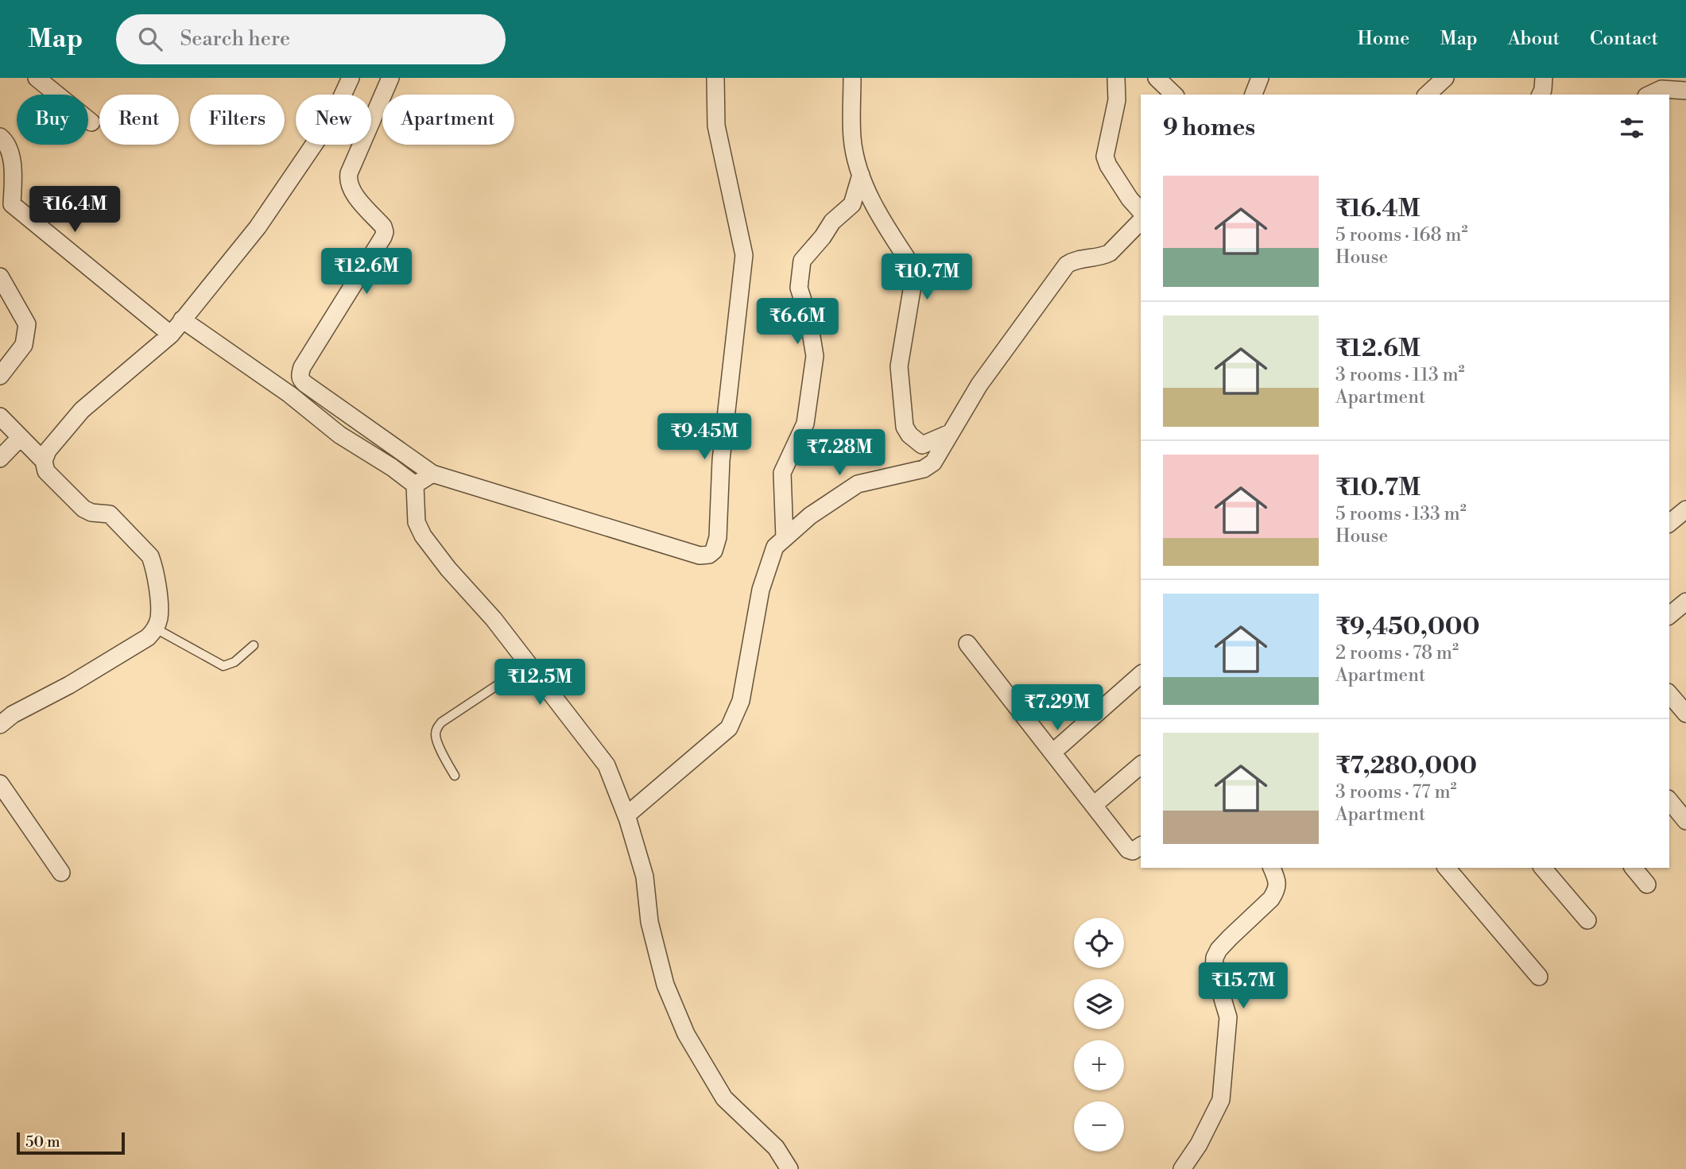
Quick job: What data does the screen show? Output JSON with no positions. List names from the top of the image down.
{
  "scale_bar": "50 m",
  "page": {
    "header": "Map",
    "search": "Search here",
    "nav": [
      "Home",
      "Map",
      "About",
      "Contact"
    ],
    "chip": [
      "Buy",
      "Rent",
      "Filters",
      "New",
      "Apartment"
    ],
    "heading": "9 homes",
    "list": [
      {
        "name": "₹16.4M",
        "note": "5 rooms · 168 m² · House"
      },
      {
        "name": "₹12.6M",
        "note": "3 rooms · 113 m² · Apartment"
      },
      {
        "name": "₹10.7M",
        "note": "5 rooms · 133 m² · House"
      },
      {
        "name": "₹9,450,000",
        "note": "2 rooms · 78 m² · Apartment"
      },
      {
        "name": "₹7,280,000",
        "note": "3 rooms · 77 m² · Apartment"
      }
    ],
    "price": [
      "₹16.4M",
      "₹12.6M",
      "₹10.7M",
      "₹6.6M",
      "₹9.45M",
      "₹7.28M",
      "₹12.5M",
      "₹7.29M",
      "₹15.7M"
    ],
    "map_buttons": ["+", "−"],
    "scale": "50 m"
  }
}
